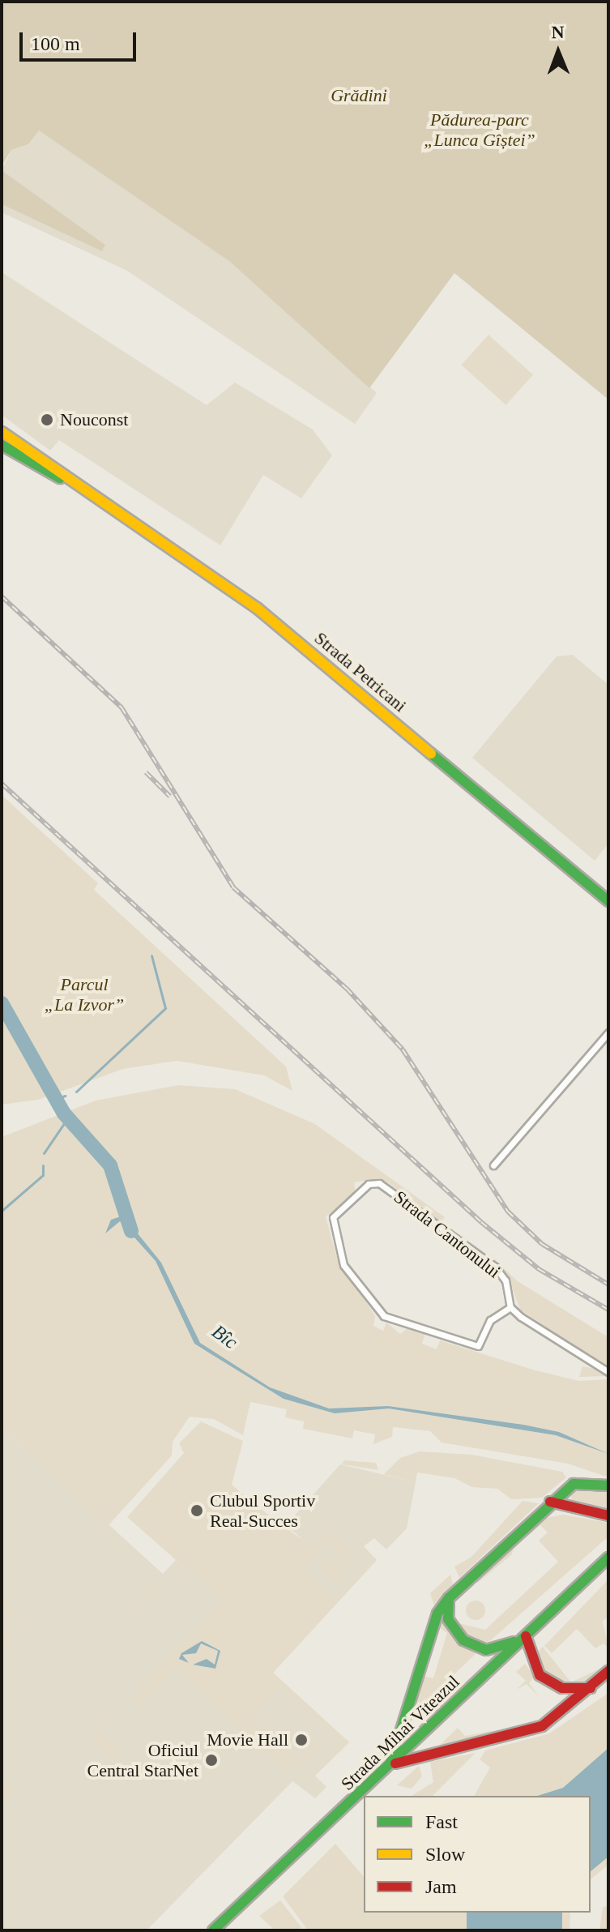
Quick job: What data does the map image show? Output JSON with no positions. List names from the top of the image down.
{
  "streets": {
    "main road": ["Strada Petricani", "Strada Mihai Viteazul"],
    "street": ["Strada Cantonului"]
  },
  "water": ["Bîc"],
  "parks": ["Grădini", "Pădurea-parc „Lunca Gîștei”", "Parcul „La Izvor”"],
  "places": [
    "Nouconst",
    "Clubul Sportiv Real-Succes",
    "Movie Hall",
    "Oficiul Central StarNet"
  ],
  "legend": ["Fast", "Slow", "Jam"],
  "scale_bar": "100 m",
  "north": "top"
}
